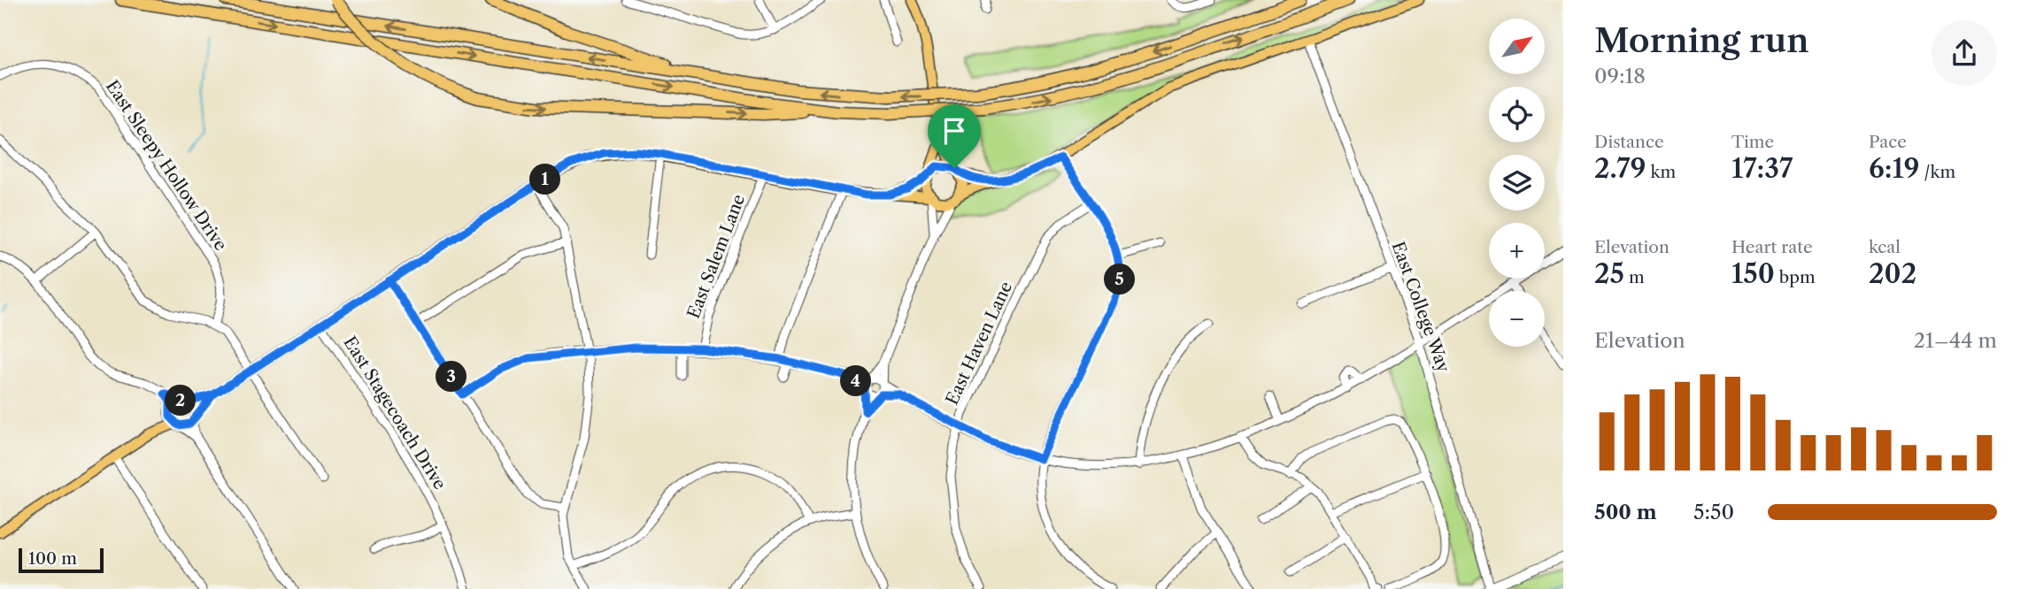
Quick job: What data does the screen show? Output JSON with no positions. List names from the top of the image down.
{
  "streets": {
    "street": [
      "East Sleepy Hollow Drive",
      "East Salem Lane",
      "East College Way",
      "East Haven Lane",
      "East Stagecoach Drive"
    ]
  },
  "scale_bar": "100 m",
  "north": "top right",
  "page": {
    "heading": ["Morning run", "09:18"],
    "map_buttons": ["+", "−"],
    "stats": [
      ["Distance", "2.79 km"],
      ["Time", "17:37"],
      ["Pace", "6:19 /km"],
      ["Elevation", "25 m"],
      ["Heart rate", "150 bpm"],
      ["kcal", "202"]
    ],
    "pins": [
      "1",
      "5",
      "3",
      "4",
      "2"
    ],
    "chart": ["Elevation", "21–44 m"],
    "list": [
      {
        "name": "500 m",
        "note": "5:50"
      }
    ],
    "scale": "100 m"
  }
}
